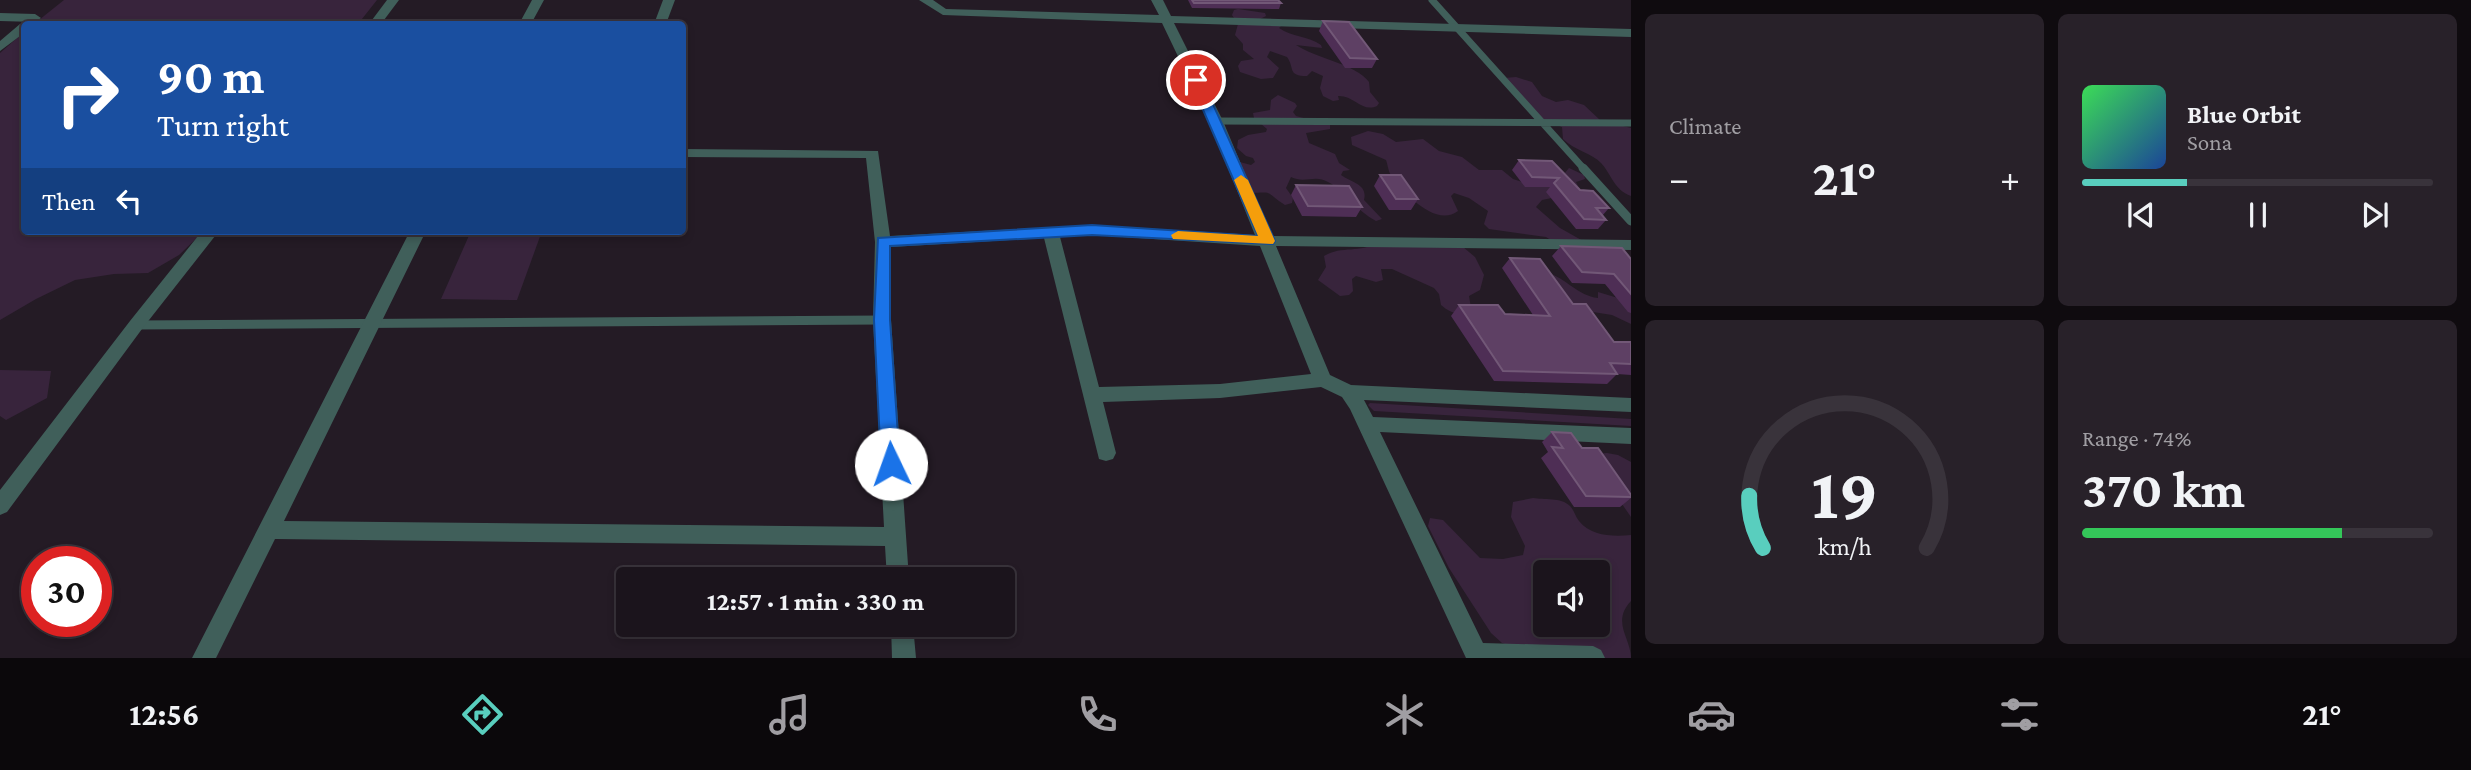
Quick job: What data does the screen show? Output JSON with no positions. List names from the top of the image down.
{
  "page": {
    "tile": [
      "Climate",
      ["Range · 74%", "370 km"]
    ],
    "turn": ["90 m", "Turn right"],
    "song": ["Blue Orbit", "Sona"],
    "heat": ["−", "21°", "+"],
    "then": "Then",
    "limit": "30",
    "trip": "12:57 · 1 min · 330 m",
    "tabs": ["12:56", "21°"],
    "gauge": ["19", "km/h"]
  }
}
